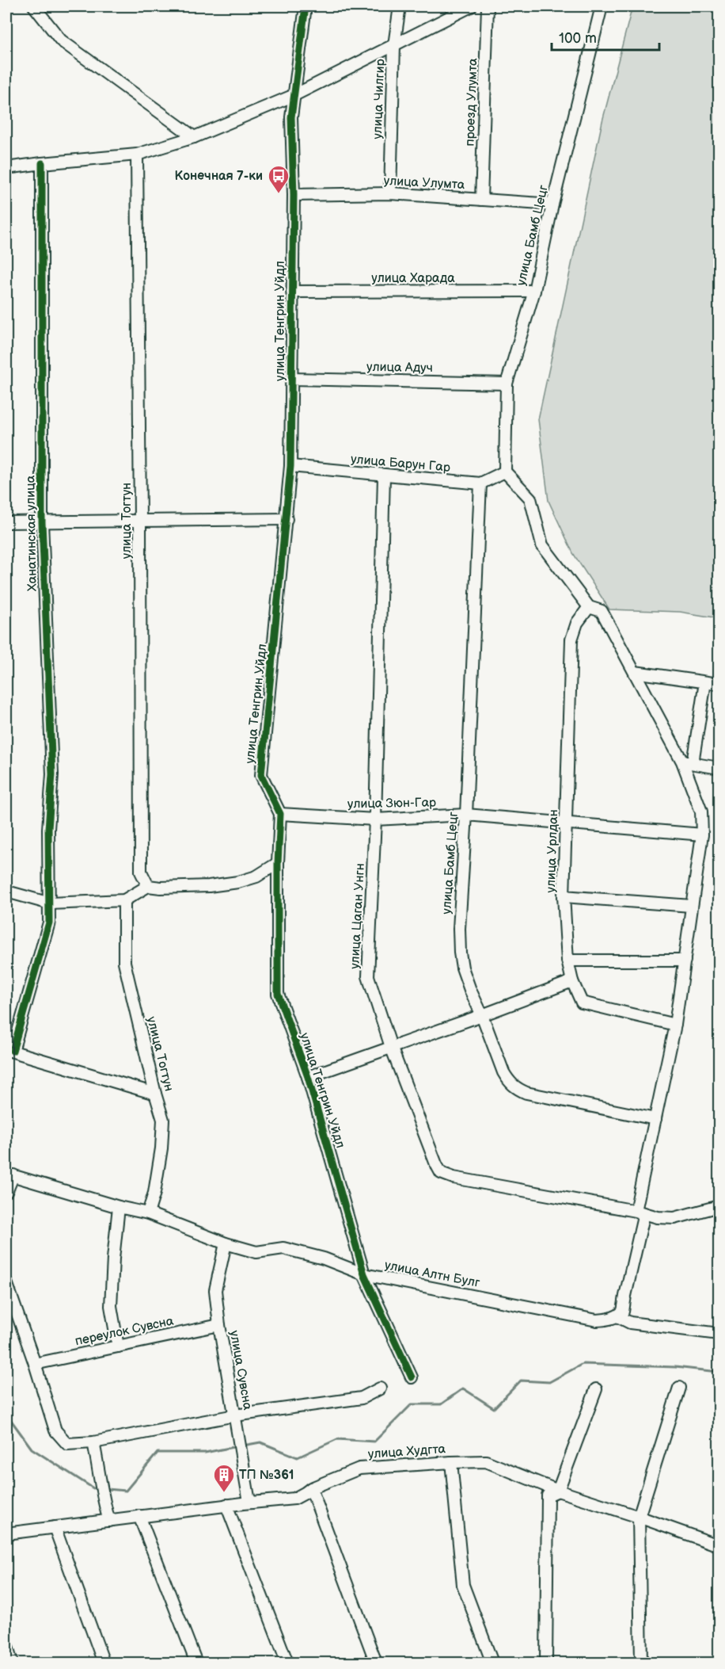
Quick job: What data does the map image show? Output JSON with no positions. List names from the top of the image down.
{
  "streets": {
    "street": [
      "улица Чилгир",
      "проезд Улумта",
      "улица Улумта",
      "улица Бамб Цецг",
      "улица Харада",
      "улица Тенгрин Уйдл",
      "улица Адуч",
      "улица Барун Гар",
      "улица Тогтун",
      "Ханатинская улица",
      "улица Зюн-Гар",
      "улица Урлдан",
      "улица Цаган Унгн",
      "улица Алтн Булг",
      "переулок Сувсна",
      "улица Сувсна",
      "улица Худгта"
    ]
  },
  "crossings": [
    ["улица Чилгир", "улица Улумта"],
    ["проезд Улумта", "улица Улумта"],
    ["улица Улумта", "улица Бамб Цецг"],
    ["улица Улумта", "улица Тенгрин Уйдл"],
    ["улица Бамб Цецг", "улица Харада"],
    ["улица Бамб Цецг", "улица Адуч"],
    ["улица Бамб Цецг", "улица Барун Гар"],
    ["улица Бамб Цецг", "улица Зюн-Гар"],
    ["улица Харада", "улица Тенгрин Уйдл"],
    ["улица Тенгрин Уйдл", "улица Адуч"],
    ["улица Тенгрин Уйдл", "улица Барун Гар"],
    ["улица Тенгрин Уйдл", "улица Зюн-Гар"],
    ["улица Тенгрин Уйдл", "улица Алтн Булг"],
    ["улица Барун Гар", "улица Цаган Унгн"],
    ["улица Тогтун", "улица Алтн Булг"],
    ["улица Зюн-Гар", "улица Урлдан"],
    ["улица Зюн-Гар", "улица Цаган Унгн"],
    ["улица Алтн Булг", "улица Сувсна"],
    ["переулок Сувсна", "улица Сувсна"],
    ["улица Сувсна", "улица Худгта"]
  ],
  "places": {
    "bus stop": ["Конечная 7-ки"],
    "building": ["ТП №361"]
  },
  "scale_bar": "100 m"
}
